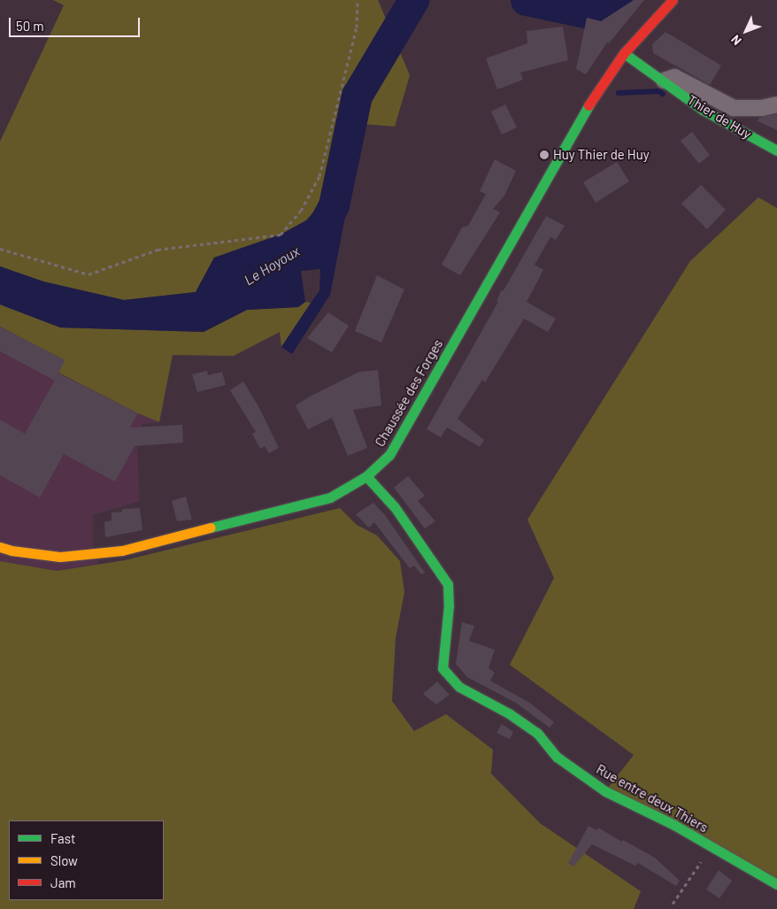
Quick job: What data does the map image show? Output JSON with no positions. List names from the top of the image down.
{
  "streets": {
    "main road": ["Thier de Huy", "Chaussée des Forges", "Rue entre deux Thiers"]
  },
  "crossings": [
    ["Thier de Huy", "Chaussée des Forges"],
    ["Chaussée des Forges", "Rue entre deux Thiers"]
  ],
  "water": ["Le Hoyoux"],
  "places": ["Huy Thier de Huy"],
  "legend": ["Fast", "Slow", "Jam"],
  "scale_bar": "50 m",
  "north": "bottom left"
}
